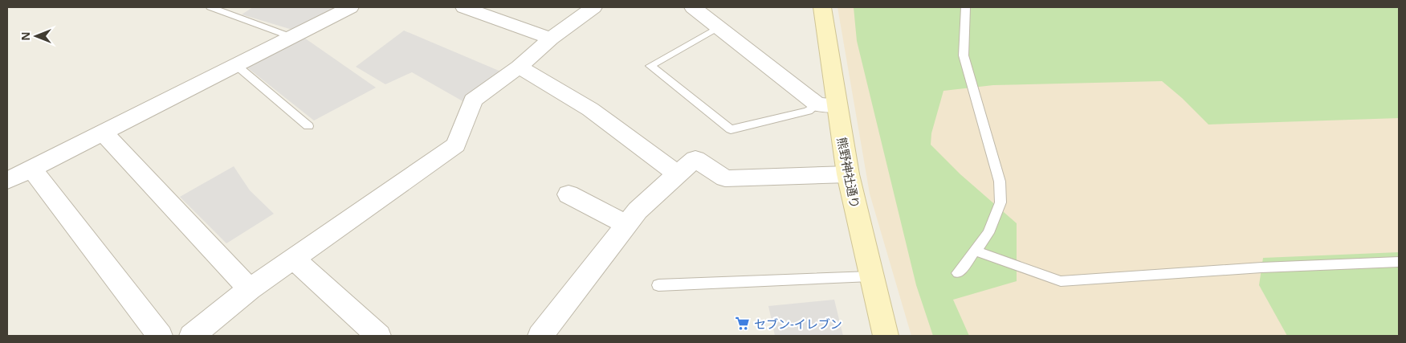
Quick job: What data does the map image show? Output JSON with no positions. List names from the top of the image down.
{
  "streets": {
    "main road": ["熊野神社通り"]
  },
  "places": {
    "supermarket": ["セブン-イレブン"]
  },
  "north": "left"
}
